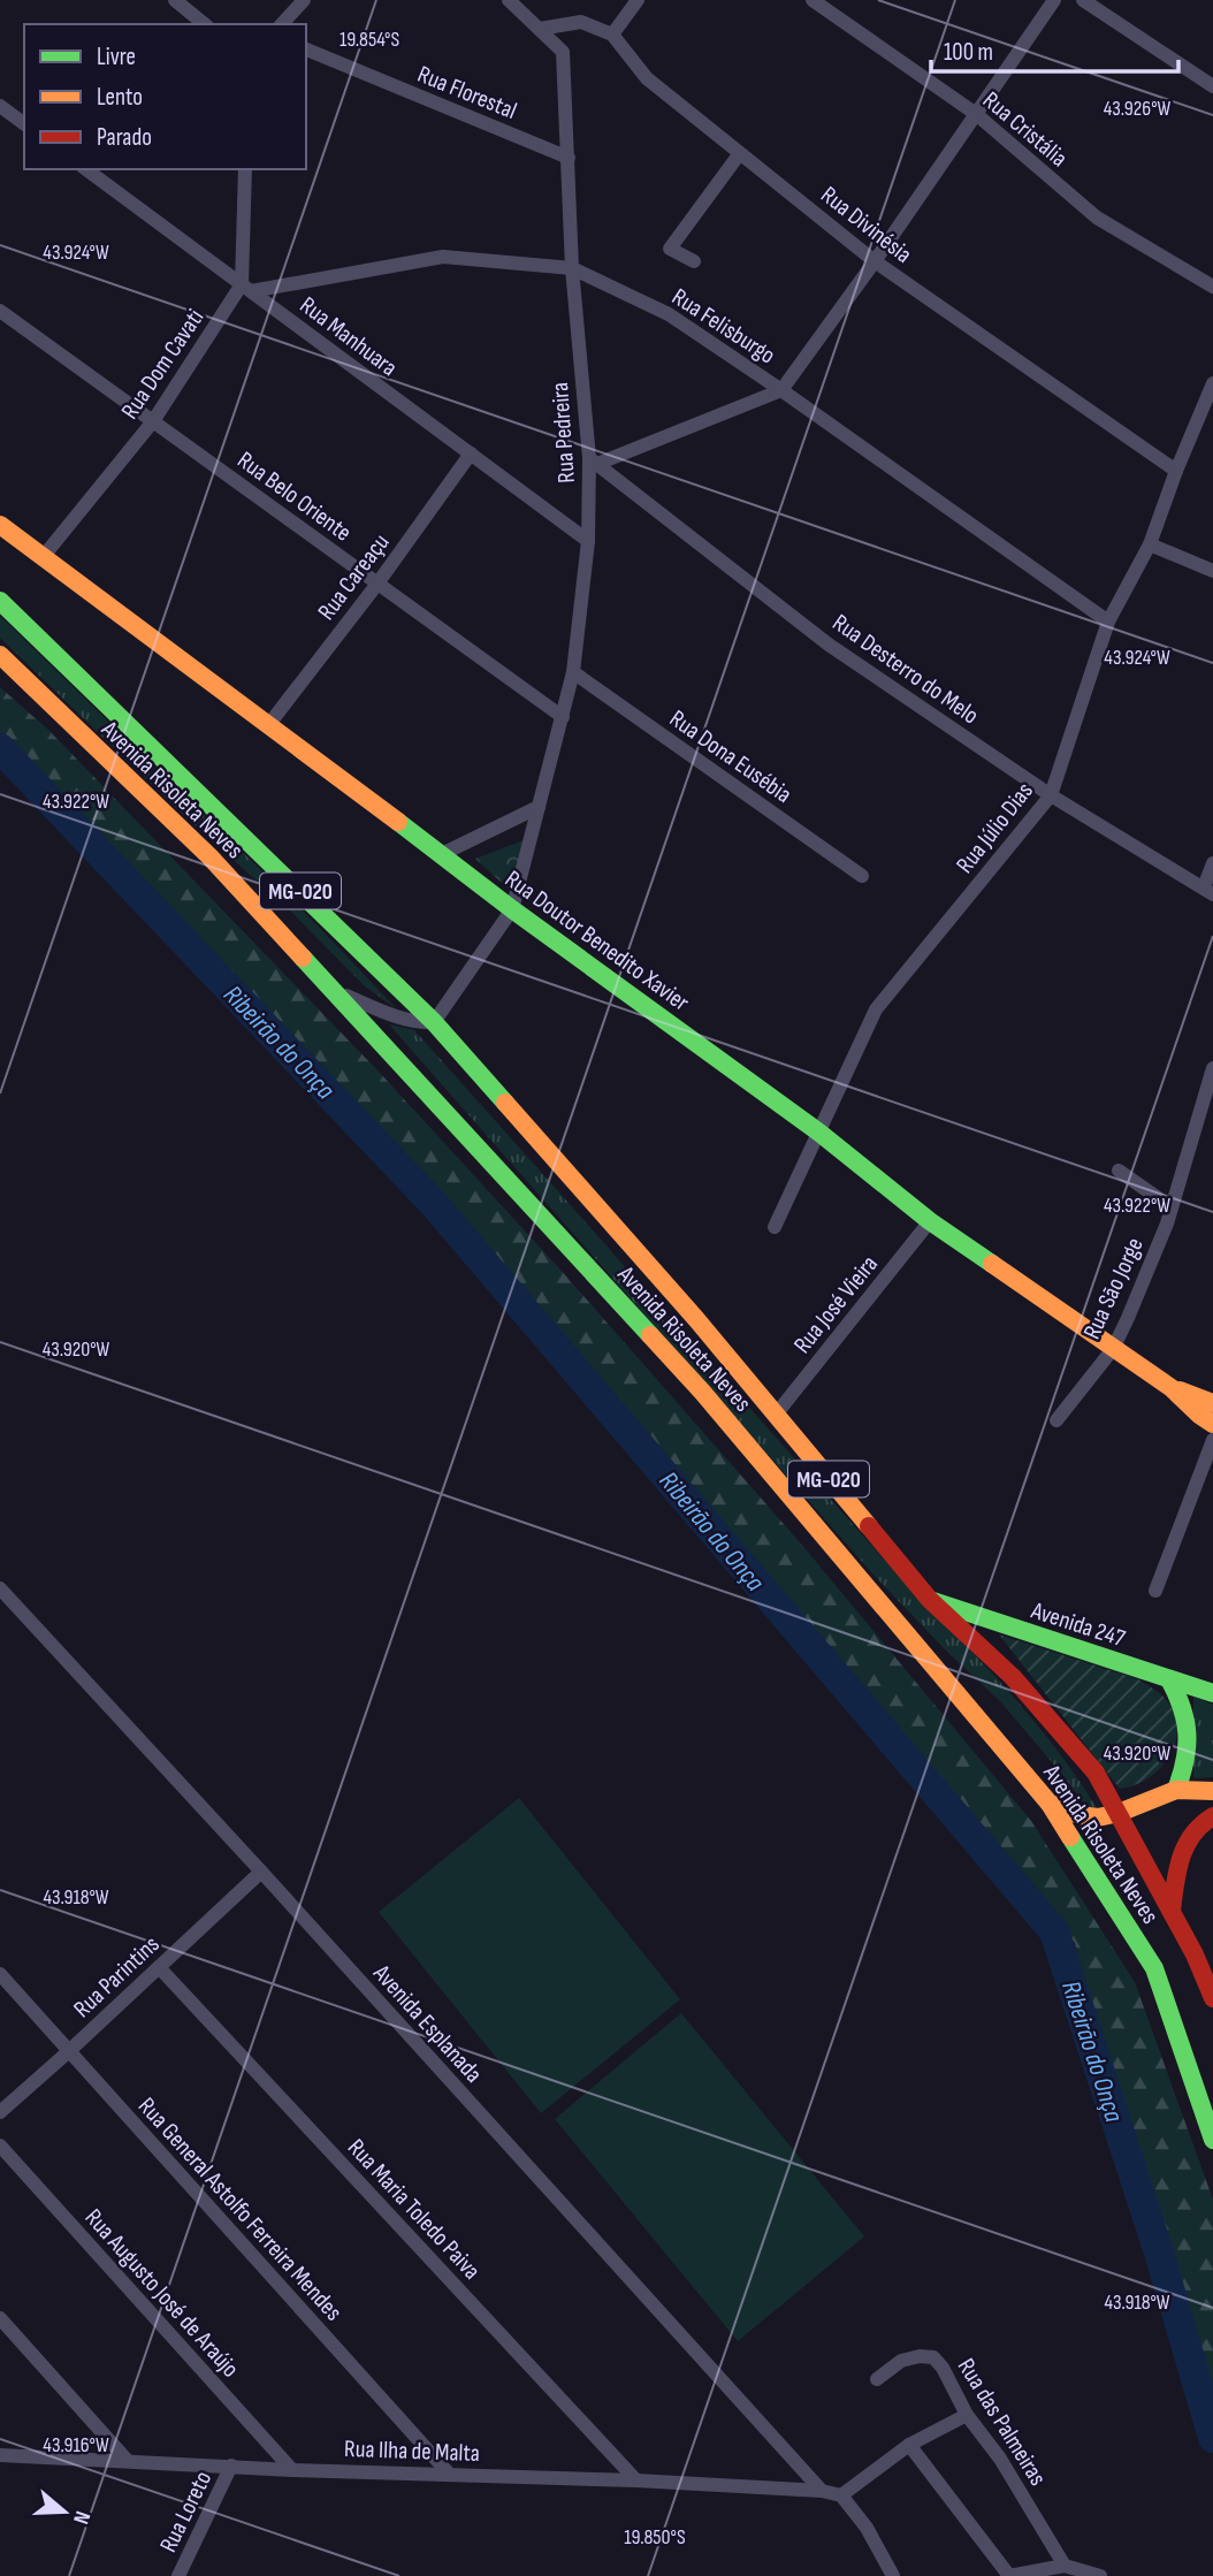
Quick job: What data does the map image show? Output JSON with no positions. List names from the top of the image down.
{
  "streets": {
    "main road": [
      "Avenida Risoleta Neves",
      "MG-020",
      "Rua Doutor Benedito Xavier",
      "Avenida 247"
    ],
    "street": [
      "Rua Florestal",
      "Rua Cristália",
      "Rua Divinésia",
      "Rua Felisburgo",
      "Rua Manhuara",
      "Rua Dom Cavati",
      "Rua Pedreira",
      "Rua Belo Oriente",
      "Rua Careaçu",
      "Rua Desterro do Melo",
      "Rua Dona Eusébia",
      "Rua Júlio Dias",
      "Rua São Jorge",
      "Rua José Vieira",
      "Rua Parintins",
      "Avenida Esplanada",
      "Rua General Astolfo Ferreira Mendes",
      "Rua Maria Toledo Paiva",
      "Rua Augusto José de Araújo",
      "Rua das Palmeiras",
      "Rua Ilha de Malta",
      "Rua Loreto"
    ]
  },
  "crossings": [
    ["Rua Florestal", "Rua Pedreira"],
    ["Rua Divinésia", "Rua Júlio Dias"],
    ["Rua Felisburgo", "Rua Manhuara"],
    ["Rua Felisburgo", "Rua Dom Cavati"],
    ["Rua Felisburgo", "Rua Pedreira"],
    ["Rua Felisburgo", "Rua Júlio Dias"],
    ["Rua Manhuara", "Rua Dom Cavati"],
    ["Rua Manhuara", "Rua Pedreira"],
    ["Rua Manhuara", "Rua Careaçu"],
    ["Rua Dom Cavati", "Rua Belo Oriente"],
    ["Rua Dom Cavati", "Rua Doutor Benedito Xavier"],
    ["Rua Pedreira", "Rua Belo Oriente"],
    ["Rua Pedreira", "Rua Desterro do Melo"],
    ["Rua Pedreira", "Rua Dona Eusébia"],
    ["Rua Pedreira", "Avenida Risoleta Neves"],
    ["Rua Pedreira", "Rua Doutor Benedito Xavier"],
    ["Rua Belo Oriente", "Rua Careaçu"],
    ["Rua Careaçu", "Rua Doutor Benedito Xavier"],
    ["Rua Desterro do Melo", "Rua Júlio Dias"],
    ["Avenida Risoleta Neves", "Rua José Vieira"],
    ["Avenida Risoleta Neves", "Avenida 247"],
    ["Rua Júlio Dias", "Rua Doutor Benedito Xavier"],
    ["Rua Doutor Benedito Xavier", "Rua São Jorge"],
    ["Rua Doutor Benedito Xavier", "Rua José Vieira"],
    ["Rua Parintins", "Avenida Esplanada"],
    ["Rua Parintins", "Rua General Astolfo Ferreira Mendes"],
    ["Rua Parintins", "Rua Maria Toledo Paiva"],
    ["Avenida Esplanada", "Rua Ilha de Malta"],
    ["Rua General Astolfo Ferreira Mendes", "Rua Ilha de Malta"],
    ["Rua Maria Toledo Paiva", "Rua Ilha de Malta"],
    ["Rua Augusto José de Araújo", "Rua Ilha de Malta"],
    ["Rua Ilha de Malta", "Rua Loreto"]
  ],
  "water": ["Ribeirão do Onça"],
  "legend": ["Livre", "Lento", "Parado"],
  "scale_bar": "100 m",
  "north": "right",
  "coordinates": [
    "19.854°S",
    "43.926°W",
    "43.924°W",
    "43.922°W",
    "43.920°W",
    "43.918°W",
    "43.916°W",
    "19.850°S"
  ]
}
